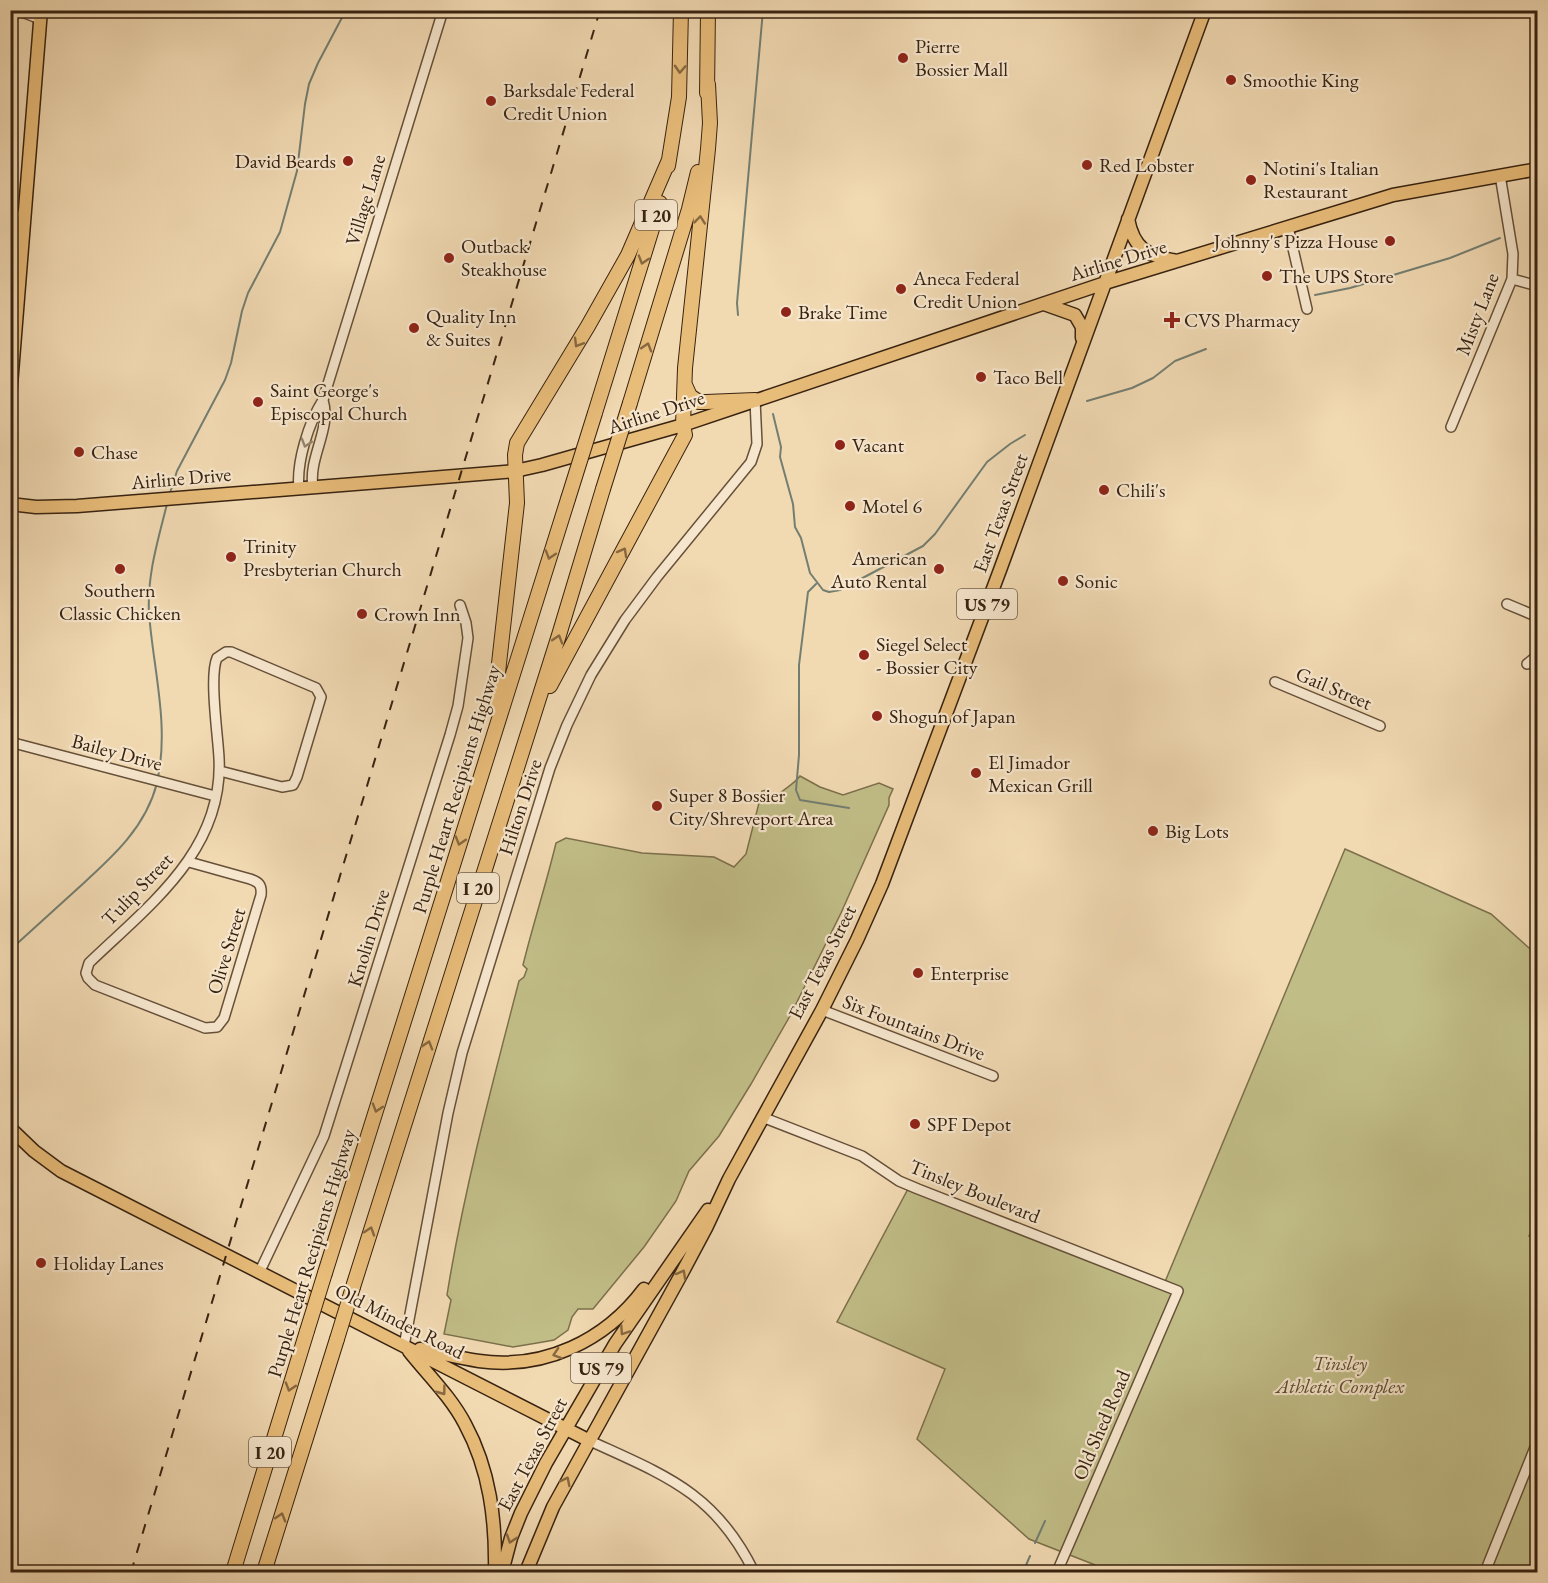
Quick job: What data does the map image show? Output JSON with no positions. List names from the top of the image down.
{
  "streets": {
    "highway": ["I 20", "Purple Heart Recipients Highway"],
    "main road": [
      "Airline Drive",
      "East Texas Street",
      "US 79",
      "Old Minden Road"
    ],
    "street": [
      "Village Lane",
      "Misty Lane",
      "Gail Street",
      "Bailey Drive",
      "Hilton Drive",
      "Tulip Street",
      "Knolin Drive",
      "Olive Street",
      "Six Fountains Drive",
      "Tinsley Boulevard",
      "Old Shed Road"
    ]
  },
  "crossings": [
    ["Village Lane", "Airline Drive"],
    ["Airline Drive", "Misty Lane"],
    ["Airline Drive", "East Texas Street"],
    ["Airline Drive", "Hilton Drive"],
    ["East Texas Street", "Six Fountains Drive"],
    ["East Texas Street", "Tinsley Boulevard"],
    ["East Texas Street", "Old Minden Road"],
    ["Bailey Drive", "Tulip Street"],
    ["Hilton Drive", "Old Minden Road"],
    ["Tulip Street", "Olive Street"],
    ["Knolin Drive", "Old Minden Road"],
    ["Tinsley Boulevard", "Old Shed Road"]
  ],
  "parks": ["Tinsley Athletic Complex"],
  "places": {
    "other": [
      "Pierre Bossier Mall",
      "Smoothie King",
      "Barksdale Federal Credit Union",
      "David Beards",
      "Red Lobster",
      "Notini's Italian Restaurant",
      "Johnny's Pizza House",
      "Outback Steakhouse",
      "The UPS Store",
      "Aneca Federal Credit Union",
      "Brake Time",
      "Quality Inn & Suites",
      "Taco Bell",
      "Saint George's Episcopal Church",
      "Vacant",
      "Chase",
      "Chili's",
      "Motel 6",
      "Trinity Presbyterian Church",
      "Southern Classic Chicken",
      "American Auto Rental",
      "Sonic",
      "Crown Inn",
      "Siegel Select - Bossier City",
      "Shogun of Japan",
      "El Jimador Mexican Grill",
      "Super 8 Bossier City/Shreveport Area",
      "Big Lots",
      "Enterprise",
      "SPF Depot",
      "Holiday Lanes"
    ],
    "health": ["CVS Pharmacy"]
  }
}
